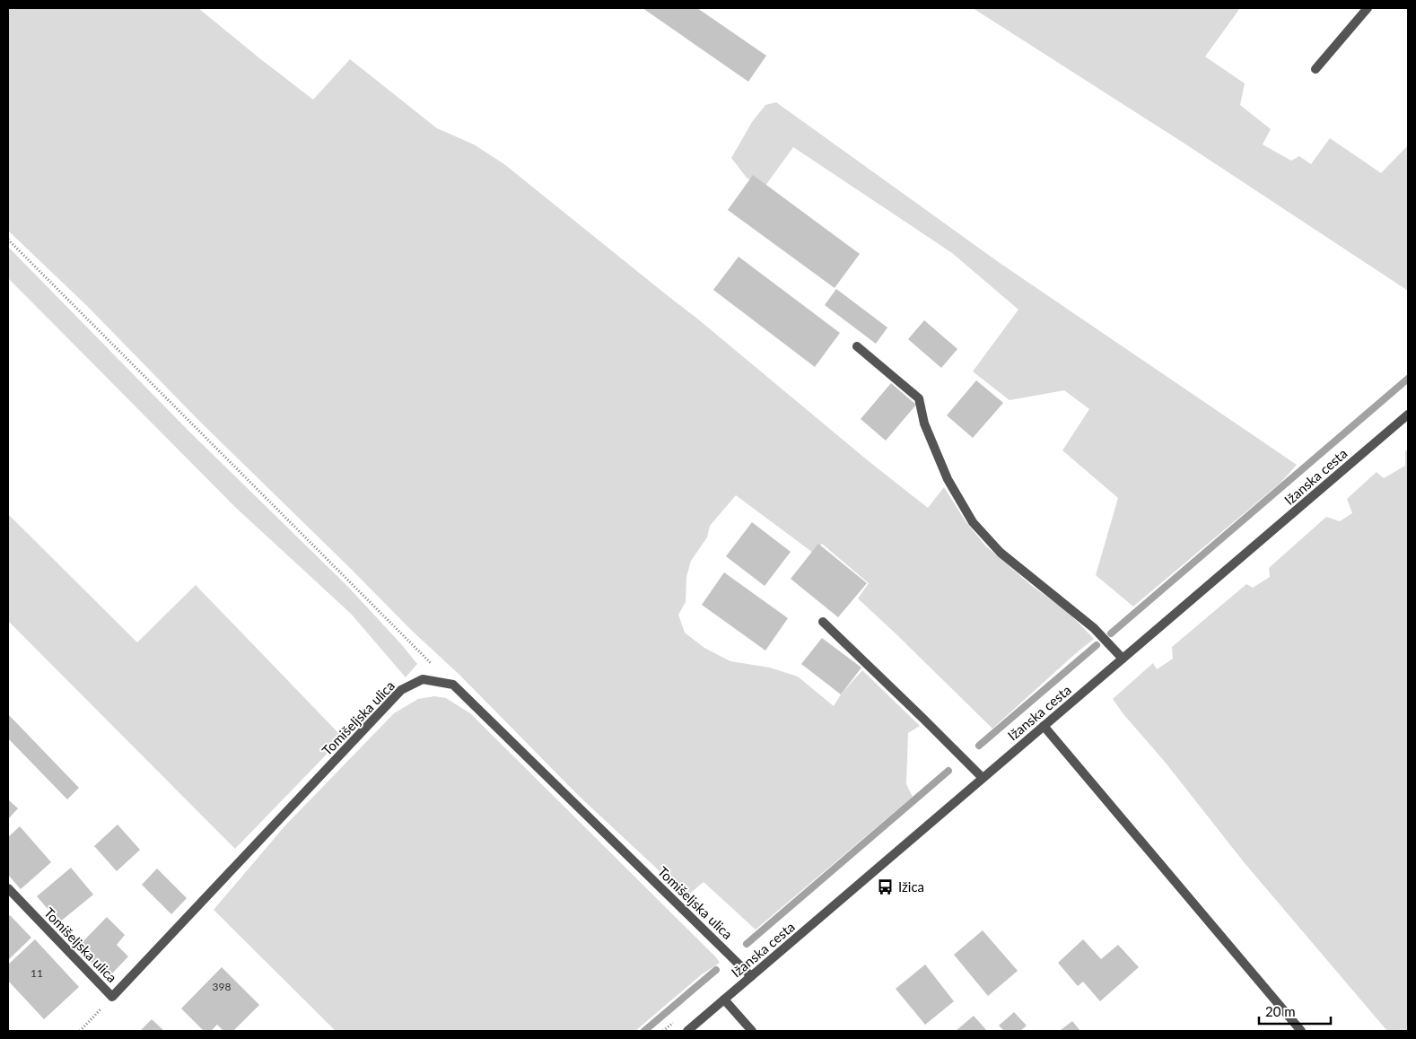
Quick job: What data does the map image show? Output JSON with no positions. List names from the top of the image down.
{
  "streets": {
    "street": ["Ižanska cesta", "Tomišeljska ulica"]
  },
  "crossings": [
    ["Ižanska cesta", "Tomišeljska ulica"]
  ],
  "places": {
    "bus stop": ["Ižica"]
  },
  "house_numbers": ["11", "398"],
  "scale_bar": "20 m"
}
